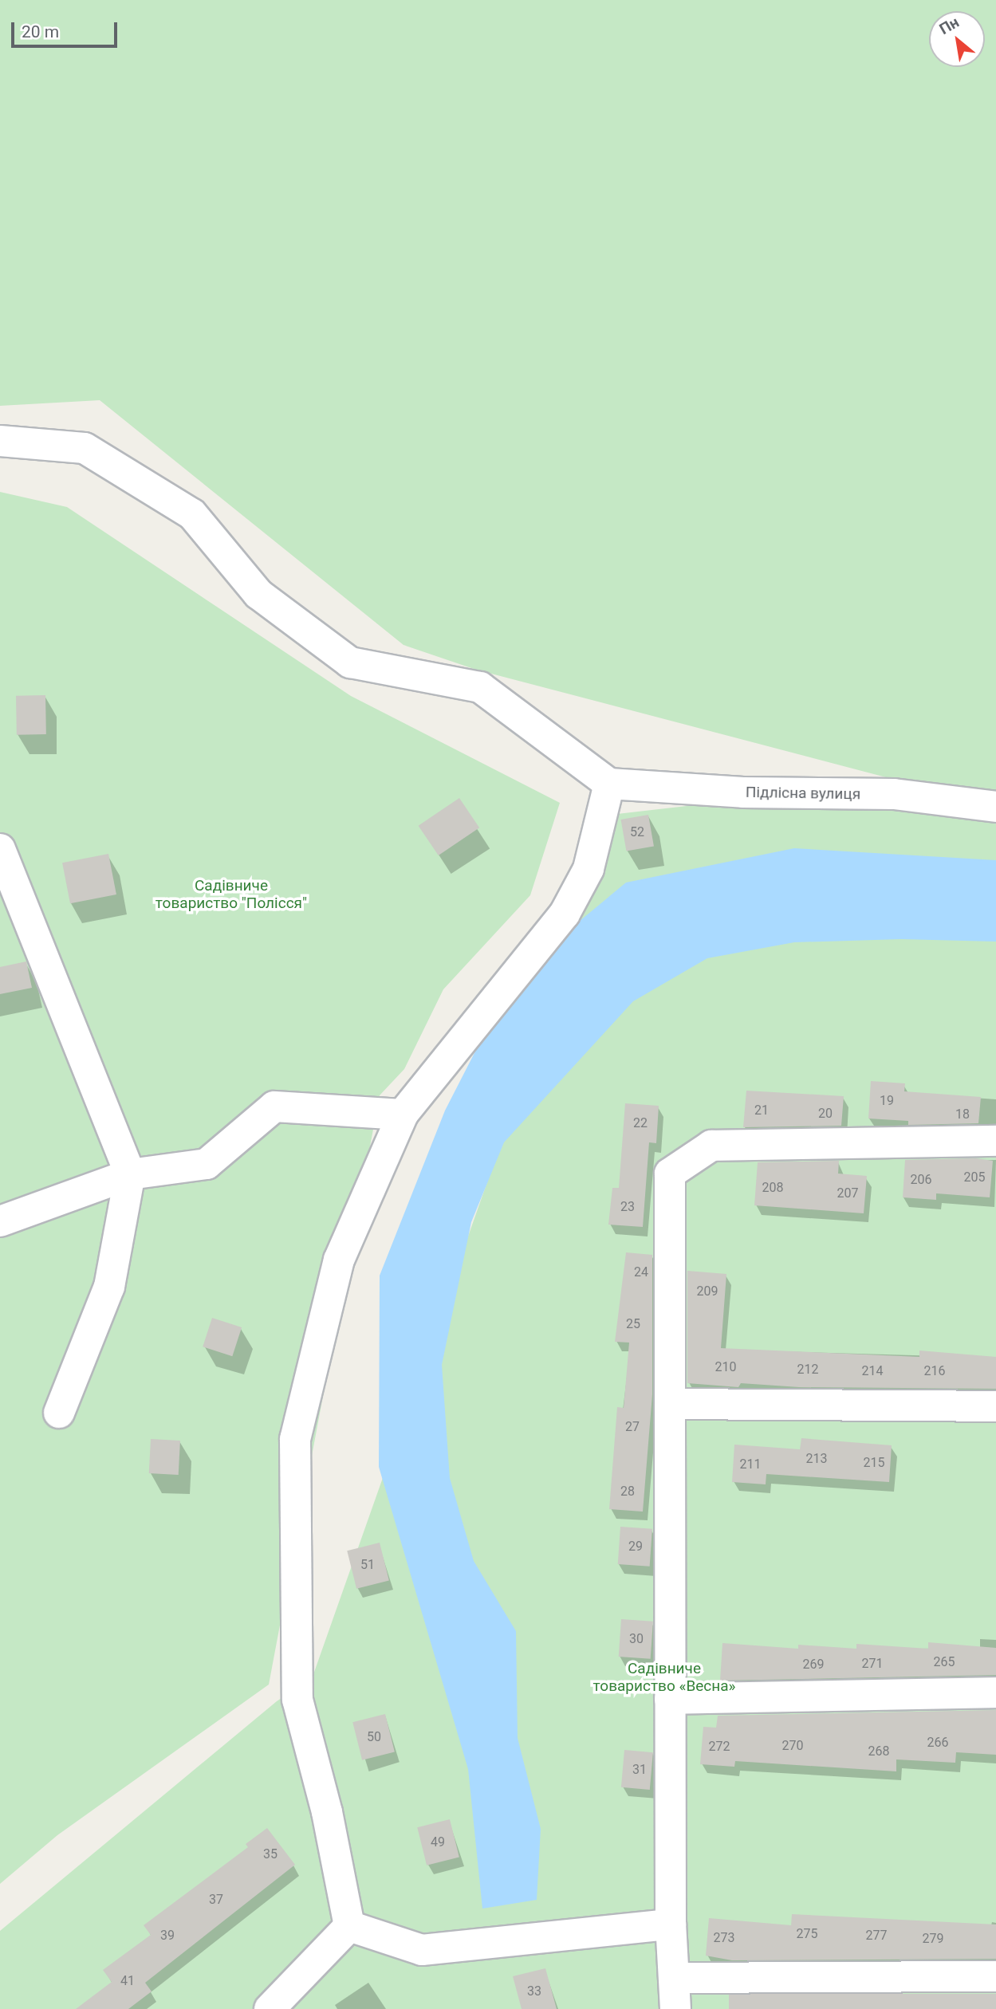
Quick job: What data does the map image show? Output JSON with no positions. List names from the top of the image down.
{
  "streets": {
    "street": ["Підлісна вулиця"]
  },
  "parks": ["Садівниче товариство \"Полісся\"", "Садівниче товариство «Весна»"],
  "house_numbers": [
    "52",
    "19",
    "21",
    "20",
    "18",
    "22",
    "205",
    "206",
    "208",
    "207",
    "23",
    "24",
    "209",
    "25",
    "210",
    "212",
    "214",
    "216",
    "27",
    "213",
    "215",
    "211",
    "28",
    "29",
    "51",
    "30",
    "265",
    "271",
    "269",
    "50",
    "266",
    "270",
    "272",
    "268",
    "31",
    "49",
    "35",
    "37",
    "275",
    "39",
    "277",
    "273",
    "279",
    "41",
    "33"
  ],
  "scale_bar": "20 m",
  "north": "top left"
}
